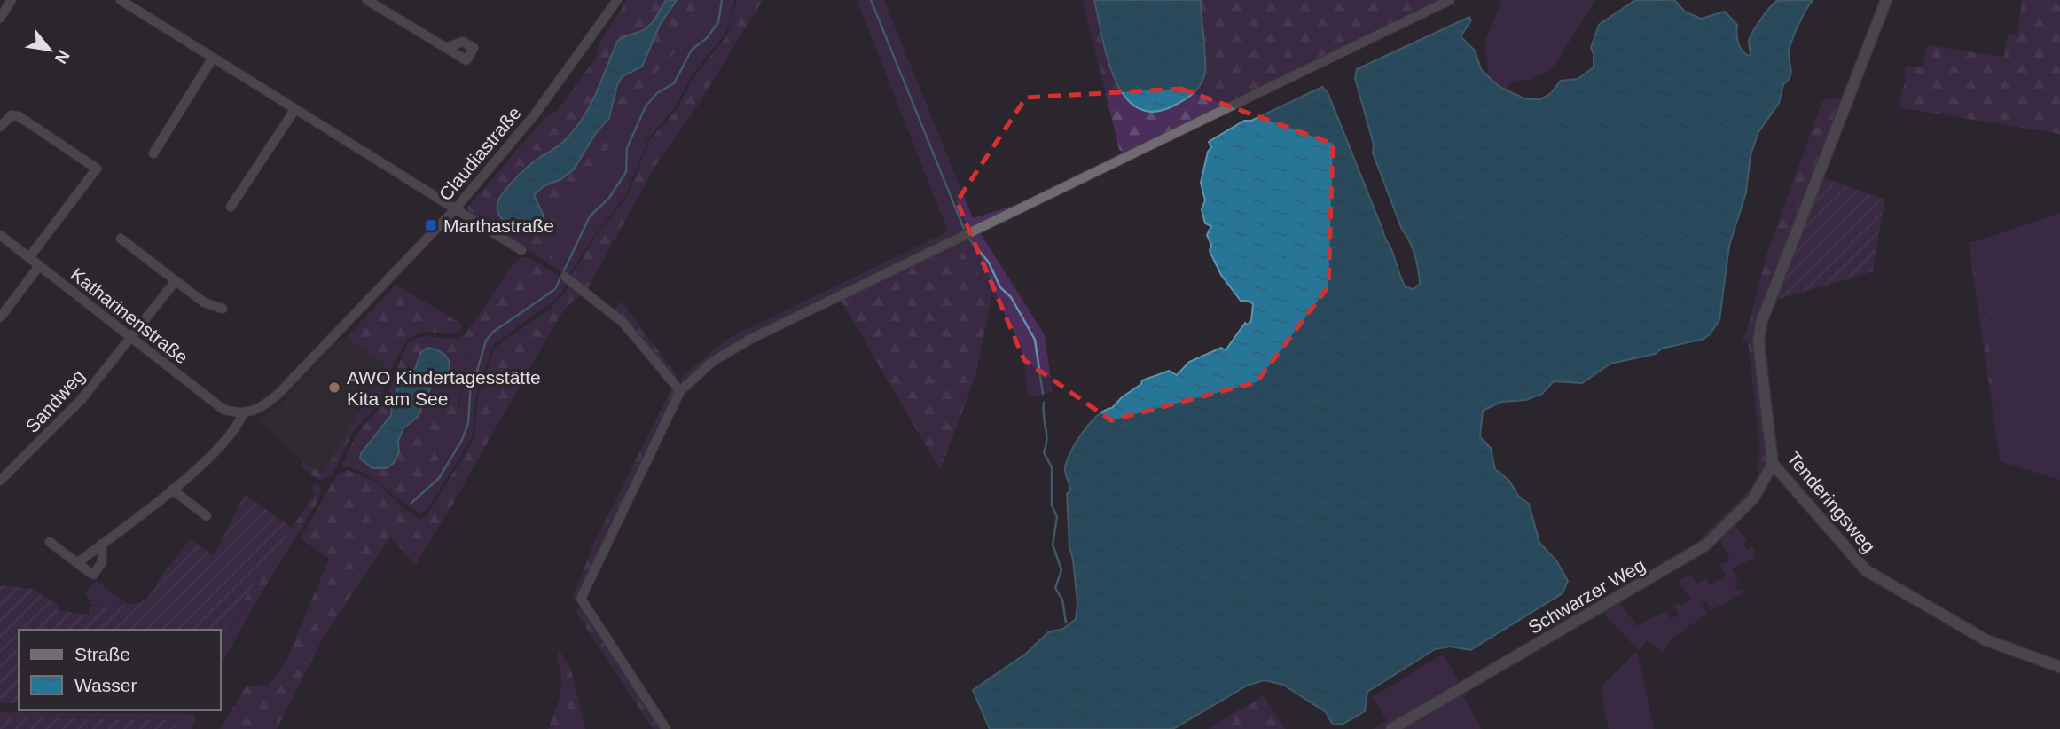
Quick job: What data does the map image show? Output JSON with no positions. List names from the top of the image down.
{
  "streets": {
    "street": [
      "Claudiastraße",
      "Katharinenstraße",
      "Sandweg",
      "Tenderingsweg",
      "Schwarzer Weg"
    ]
  },
  "crossings": [
    ["Claudiastraße", "Katharinenstraße"],
    ["Katharinenstraße", "Sandweg"],
    ["Tenderingsweg", "Schwarzer Weg"]
  ],
  "places": {
    "transit": ["Marthastraße"],
    "other": ["AWO Kindertagesstätte Kita am See"]
  },
  "legend": ["Straße", "Wasser"],
  "north": "bottom right"
}
